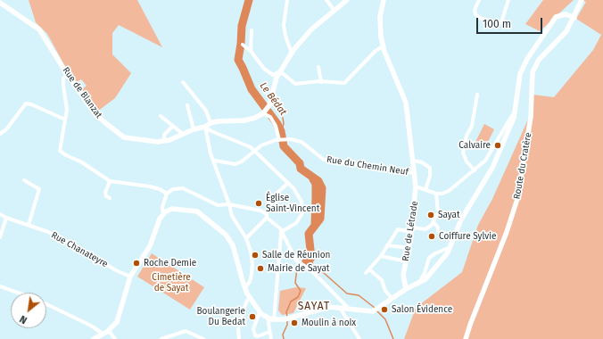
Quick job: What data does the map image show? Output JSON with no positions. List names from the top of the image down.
{
  "streets": {
    "street": [
      "Rue de Blanzat",
      "Rue du Chemin Neuf",
      "Route du Cratère",
      "Rue de Létrade",
      "Rue Chanateyre"
    ]
  },
  "crossings": [
    ["Rue du Chemin Neuf", "Rue de Létrade"]
  ],
  "districts": ["SAYAT"],
  "water": ["Le Bédat"],
  "parks": ["Cimetière de Sayat"],
  "places": [
    "Calvaire",
    "Église Saint-Vincent",
    "Sayat",
    "Coiffure Sylvie",
    "Salle de Réunion",
    "Roche Demie",
    "Mairie de Sayat",
    "Salon Évidence",
    "Boulangerie Du Bedat",
    "Moulin à noix"
  ],
  "scale_bar": "100 m",
  "north": "bottom left"
}
